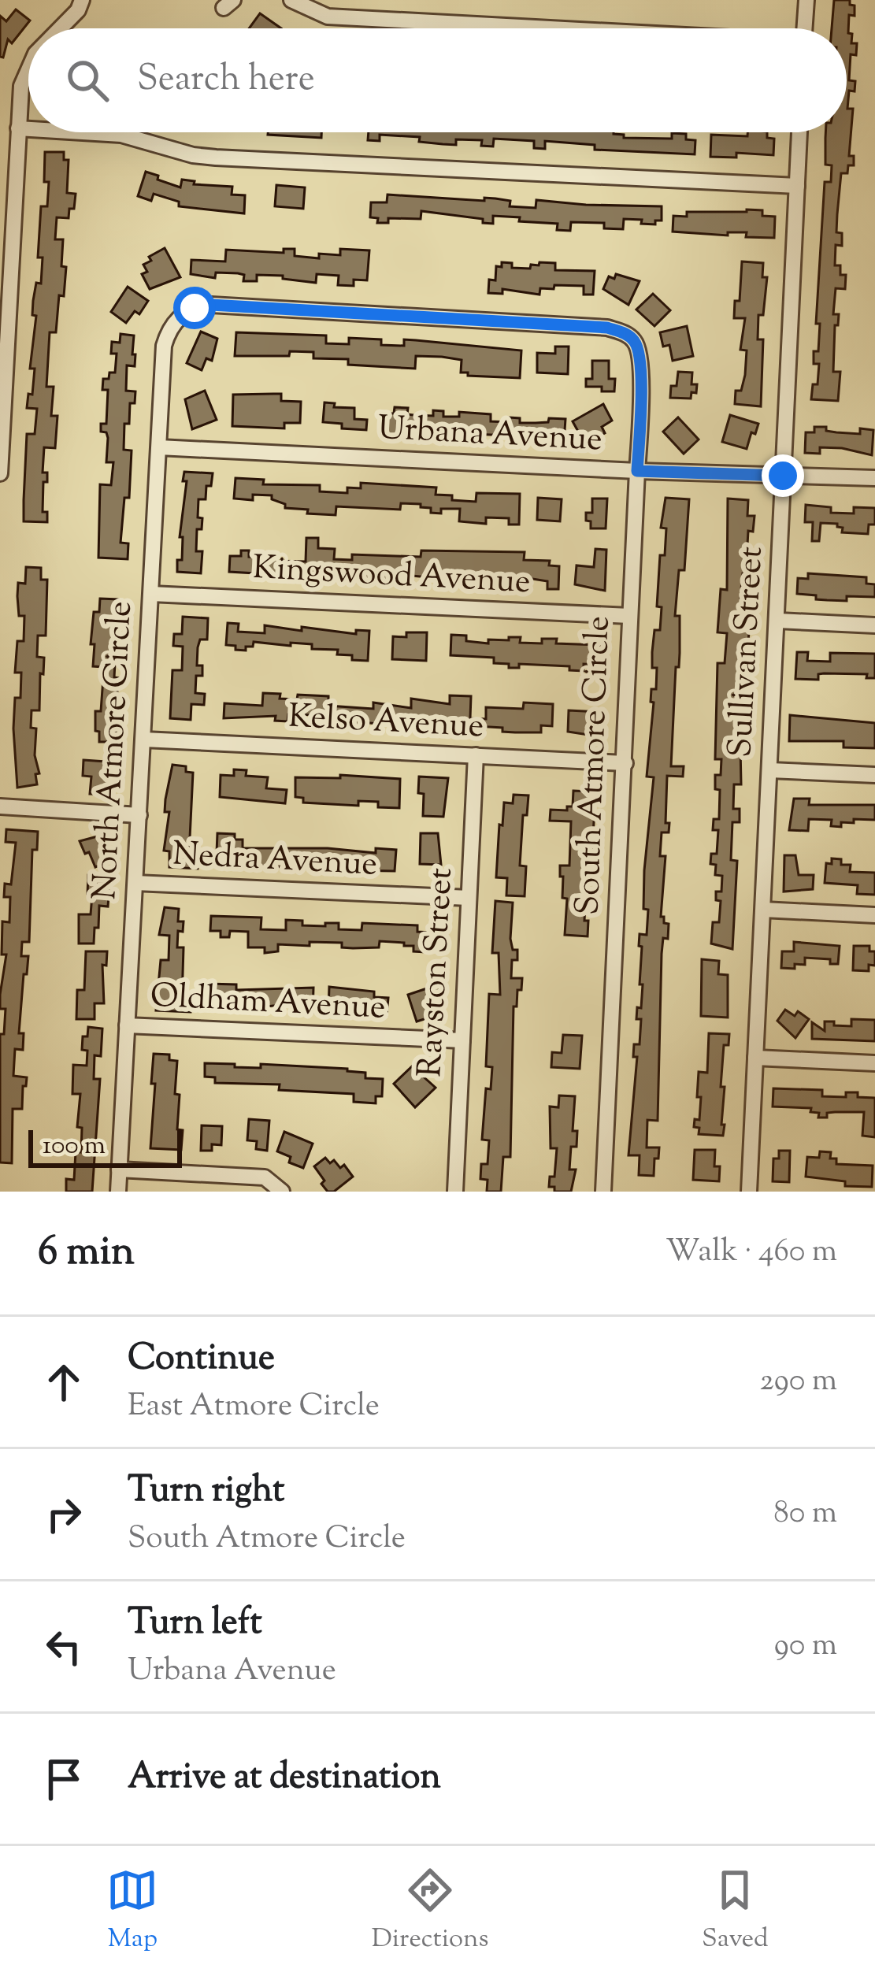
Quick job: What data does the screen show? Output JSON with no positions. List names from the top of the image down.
{
  "streets": {
    "street": [
      "Urbana Avenue",
      "Kingswood Avenue",
      "Sullivan Street",
      "Kelso Avenue",
      "North Atmore Circle",
      "South Atmore Circle",
      "Nedra Avenue",
      "Rayston Street",
      "Oldham Avenue"
    ]
  },
  "crossings": [
    ["Urbana Avenue", "Sullivan Street"],
    ["Urbana Avenue", "North Atmore Circle"],
    ["Urbana Avenue", "South Atmore Circle"],
    ["Kingswood Avenue", "North Atmore Circle"],
    ["Kingswood Avenue", "South Atmore Circle"],
    ["Kelso Avenue", "North Atmore Circle"],
    ["Kelso Avenue", "South Atmore Circle"],
    ["Kelso Avenue", "Rayston Street"],
    ["North Atmore Circle", "South Atmore Circle"],
    ["North Atmore Circle", "Nedra Avenue"],
    ["North Atmore Circle", "Oldham Avenue"],
    ["Nedra Avenue", "Rayston Street"],
    ["Rayston Street", "Oldham Avenue"]
  ],
  "scale_bar": "100 m",
  "page": {
    "search": "Search here",
    "scale": "100 m",
    "heading": ["6 min", "Walk · 460 m"],
    "list": [
      ["Continue", "East Atmore Circle", "290 m"],
      ["Turn right", "South Atmore Circle", "80 m"],
      ["Turn left", "Urbana Avenue", "90 m"],
      "Arrive at destination"
    ],
    "nav": ["Map", "Directions", "Saved"]
  }
}
